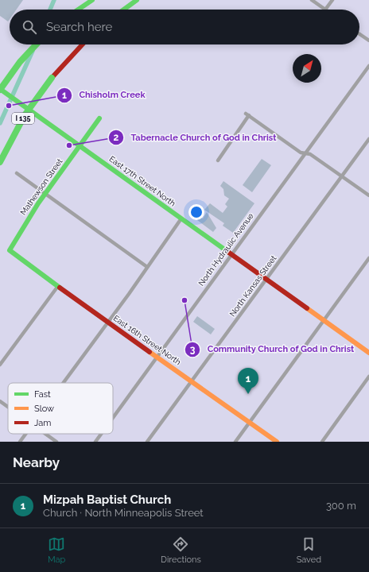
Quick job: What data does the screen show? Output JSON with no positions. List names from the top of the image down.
{
  "streets": {
    "main road": [
      "I 135",
      "East 17th Street North",
      "Mathewson Street",
      "East 16th Street North"
    ],
    "street": ["North Hydraulic Avenue", "North Kansas Street"]
  },
  "crossings": [
    ["East 17th Street North", "Mathewson Street"],
    ["East 17th Street North", "North Hydraulic Avenue"],
    ["East 17th Street North", "North Kansas Street"],
    ["Mathewson Street", "East 16th Street North"],
    ["North Hydraulic Avenue", "East 16th Street North"],
    ["North Kansas Street", "East 16th Street North"]
  ],
  "places": ["Chisholm Creek", "Tabernacle Church of God in Christ", "Community Church of God in Christ"],
  "legend": ["Fast", "Slow", "Jam"],
  "north": "top right",
  "page": {
    "search": "Search here",
    "pins": "1",
    "heading": "Nearby",
    "list": [
      {
        "mark": "1",
        "name": "Mizpah Baptist Church",
        "note": "Church · North Minneapolis Street",
        "value": "300 m"
      }
    ],
    "nav": ["Map", "Directions", "Saved"]
  }
}
